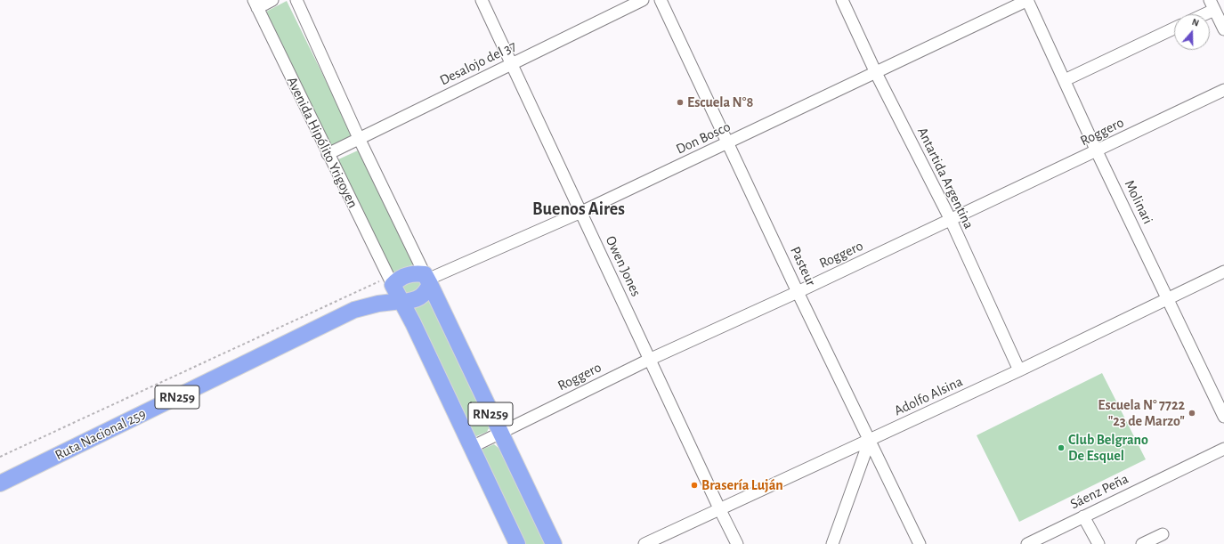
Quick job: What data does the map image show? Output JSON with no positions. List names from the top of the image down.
{
  "streets": {
    "highway": ["RN259", "Ruta Nacional 259"],
    "street": [
      "Desalojo del 37",
      "Roggero",
      "Don Bosco",
      "Avenida Hipólito Yrigoyen",
      "Antartida Argentina",
      "Molinari",
      "Owen Jones",
      "Pasteur",
      "Adolfo Alsina",
      "Sáenz Peña"
    ]
  },
  "crossings": [
    ["Desalojo del 37", "Avenida Hipólito Yrigoyen"],
    ["Desalojo del 37", "Owen Jones"],
    ["Roggero", "Antartida Argentina"],
    ["Roggero", "Molinari"],
    ["Roggero", "Owen Jones"],
    ["Roggero", "Pasteur"],
    ["Roggero", "RN259"],
    ["Don Bosco", "Antartida Argentina"],
    ["Don Bosco", "Molinari"],
    ["Don Bosco", "Owen Jones"],
    ["Don Bosco", "Pasteur"],
    ["Don Bosco", "RN259"],
    ["Avenida Hipólito Yrigoyen", "RN259"],
    ["Avenida Hipólito Yrigoyen", "Ruta Nacional 259"],
    ["Antartida Argentina", "Adolfo Alsina"],
    ["Molinari", "Adolfo Alsina"],
    ["Owen Jones", "Adolfo Alsina"],
    ["Pasteur", "Adolfo Alsina"],
    ["RN259", "Ruta Nacional 259"]
  ],
  "districts": ["Buenos Aires"],
  "places": [
    "Escuela N°8",
    "Escuela N° 7722 \"23 de Marzo\"",
    "Club Belgrano De Esquel",
    "Brasería Luján"
  ],
  "north": "top"
}
